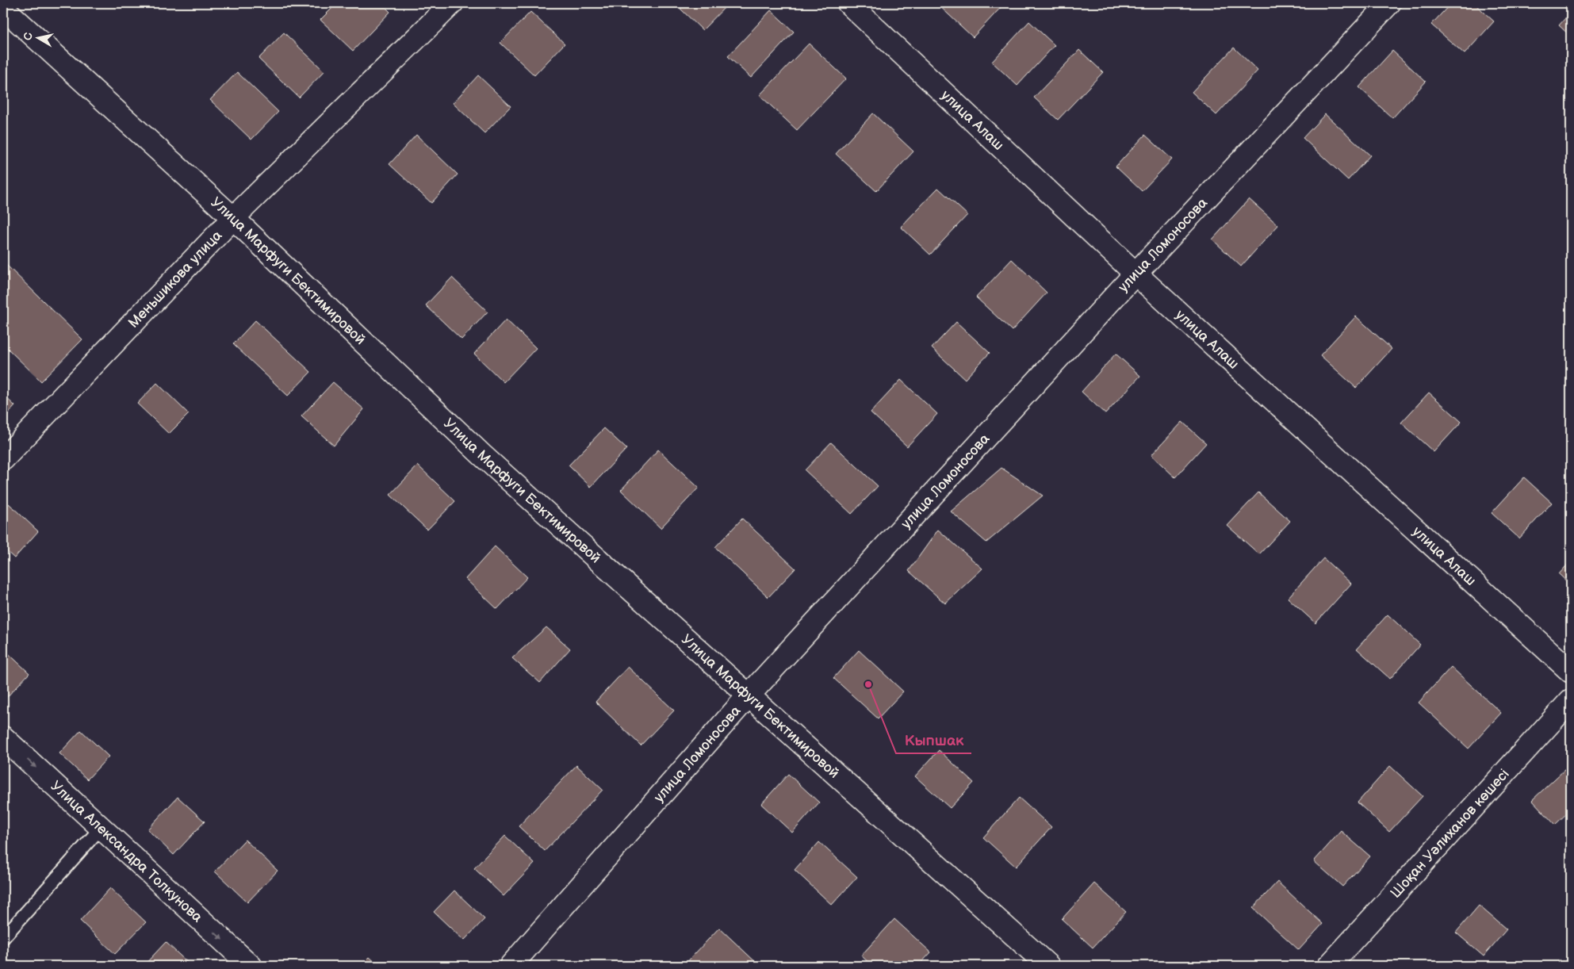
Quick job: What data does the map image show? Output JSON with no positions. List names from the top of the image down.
{
  "streets": {
    "street": [
      "улица Алаш",
      "улица Ломоносова",
      "Улица Марфуги Бектимировой",
      "Меньшикова улица",
      "Шоқан Уәлиханов көшесі",
      "Улица Александра Толкунова"
    ]
  },
  "crossings": [
    ["улица Алаш", "улица Ломоносова"],
    ["улица Ломоносова", "Улица Марфуги Бектимировой"],
    ["Улица Марфуги Бектимировой", "Меньшикова улица"]
  ],
  "one_way": ["Улица Александра Толкунова"],
  "places": ["Кыпшак"],
  "north": "left"
}
